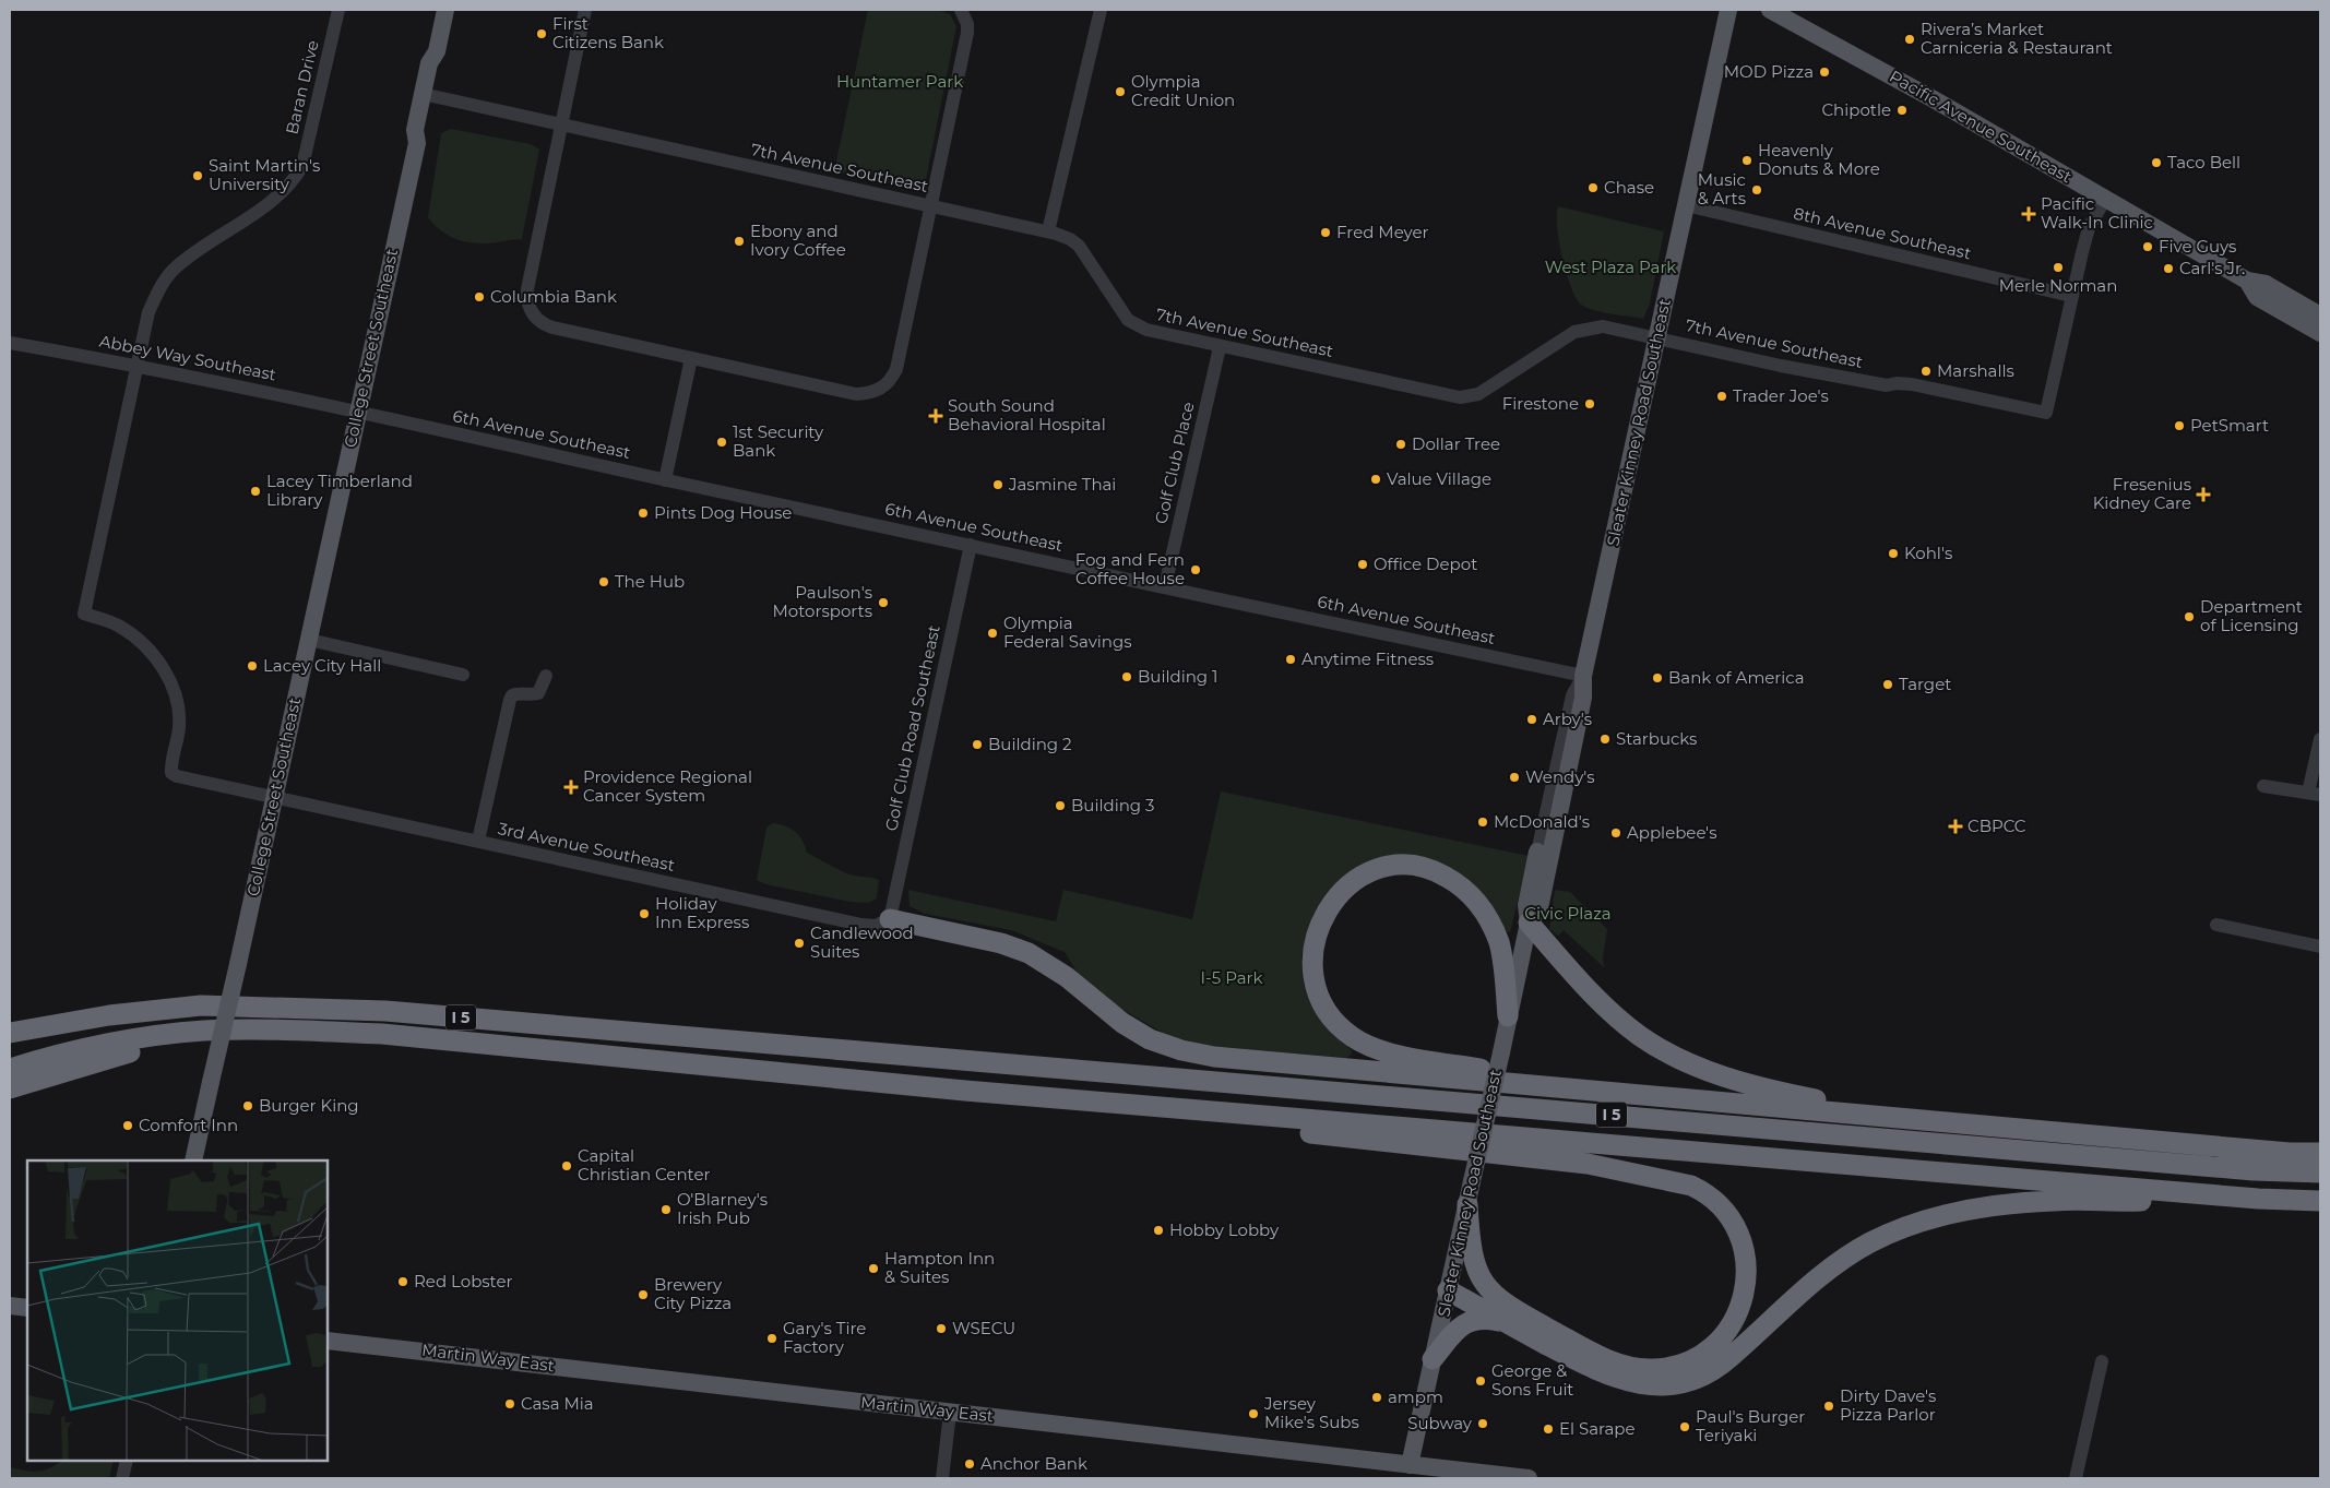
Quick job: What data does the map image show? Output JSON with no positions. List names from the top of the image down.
{
  "streets": {
    "highway": ["I 5"],
    "main road": [
      "Pacific Avenue Southeast",
      "College Street Southeast",
      "Sleater Kinney Road Southeast",
      "Martin Way East"
    ],
    "street": [
      "Baran Drive",
      "7th Avenue Southeast",
      "8th Avenue Southeast",
      "Abbey Way Southeast",
      "6th Avenue Southeast",
      "Golf Club Place",
      "Golf Club Road Southeast",
      "3rd Avenue Southeast"
    ]
  },
  "crossings": [
    ["Baran Drive", "Abbey Way Southeast"],
    ["7th Avenue Southeast", "8th Avenue Southeast"],
    ["7th Avenue Southeast", "College Street Southeast"],
    ["7th Avenue Southeast", "Sleater Kinney Road Southeast"],
    ["7th Avenue Southeast", "Golf Club Place"],
    ["8th Avenue Southeast", "Sleater Kinney Road Southeast"],
    ["College Street Southeast", "Abbey Way Southeast"],
    ["College Street Southeast", "6th Avenue Southeast"],
    ["College Street Southeast", "3rd Avenue Southeast"],
    ["Abbey Way Southeast", "6th Avenue Southeast"],
    ["Sleater Kinney Road Southeast", "6th Avenue Southeast"],
    ["Sleater Kinney Road Southeast", "Martin Way East"],
    ["6th Avenue Southeast", "Golf Club Place"],
    ["6th Avenue Southeast", "Golf Club Road Southeast"],
    ["Golf Club Road Southeast", "3rd Avenue Southeast"]
  ],
  "parks": [
    "Huntamer Park",
    "West Plaza Park",
    "Civic Plaza",
    "I-5 Park"
  ],
  "places": {
    "other": [
      "First Citizens Bank",
      "Rivera’s Market Carniceria & Restaurant",
      "MOD Pizza",
      "Olympia Credit Union",
      "Chipotle",
      "Heavenly Donuts & More",
      "Taco Bell",
      "Saint Martin's University",
      "Chase",
      "Music & Arts",
      "Fred Meyer",
      "Ebony and Ivory Coffee",
      "Five Guys",
      "Merle Norman",
      "Carl's Jr.",
      "Columbia Bank",
      "Marshalls",
      "Trader Joe's",
      "Firestone",
      "PetSmart",
      "1st Security Bank",
      "Dollar Tree",
      "Value Village",
      "Jasmine Thai",
      "Lacey Timberland Library",
      "Pints Dog House",
      "Kohl's",
      "Office Depot",
      "Fog and Fern Coffee House",
      "The Hub",
      "Paulson's Motorsports",
      "Department of Licensing",
      "Olympia Federal Savings",
      "Anytime Fitness",
      "Lacey City Hall",
      "Building 1",
      "Bank of America",
      "Target",
      "Arby's",
      "Starbucks",
      "Building 2",
      "Wendy's",
      "Building 3",
      "McDonald's",
      "Applebee's",
      "Holiday Inn Express",
      "Candlewood Suites",
      "Burger King",
      "Comfort Inn",
      "Capital Christian Center",
      "O'Blarney's Irish Pub",
      "Hobby Lobby",
      "Hampton Inn & Suites",
      "Red Lobster",
      "Brewery City Pizza",
      "WSECU",
      "Gary's Tire Factory",
      "George & Sons Fruit",
      "ampm",
      "Casa Mia",
      "Dirty Dave's Pizza Parlor",
      "Jersey Mike's Subs",
      "Subway",
      "Paul's Burger Teriyaki",
      "El Sarape",
      "Anchor Bank"
    ],
    "health": [
      "Pacific Walk-In Clinic",
      "South Sound Behavioral Hospital",
      "Fresenius Kidney Care",
      "Providence Regional Cancer System",
      "CBPCC"
    ]
  }
}
